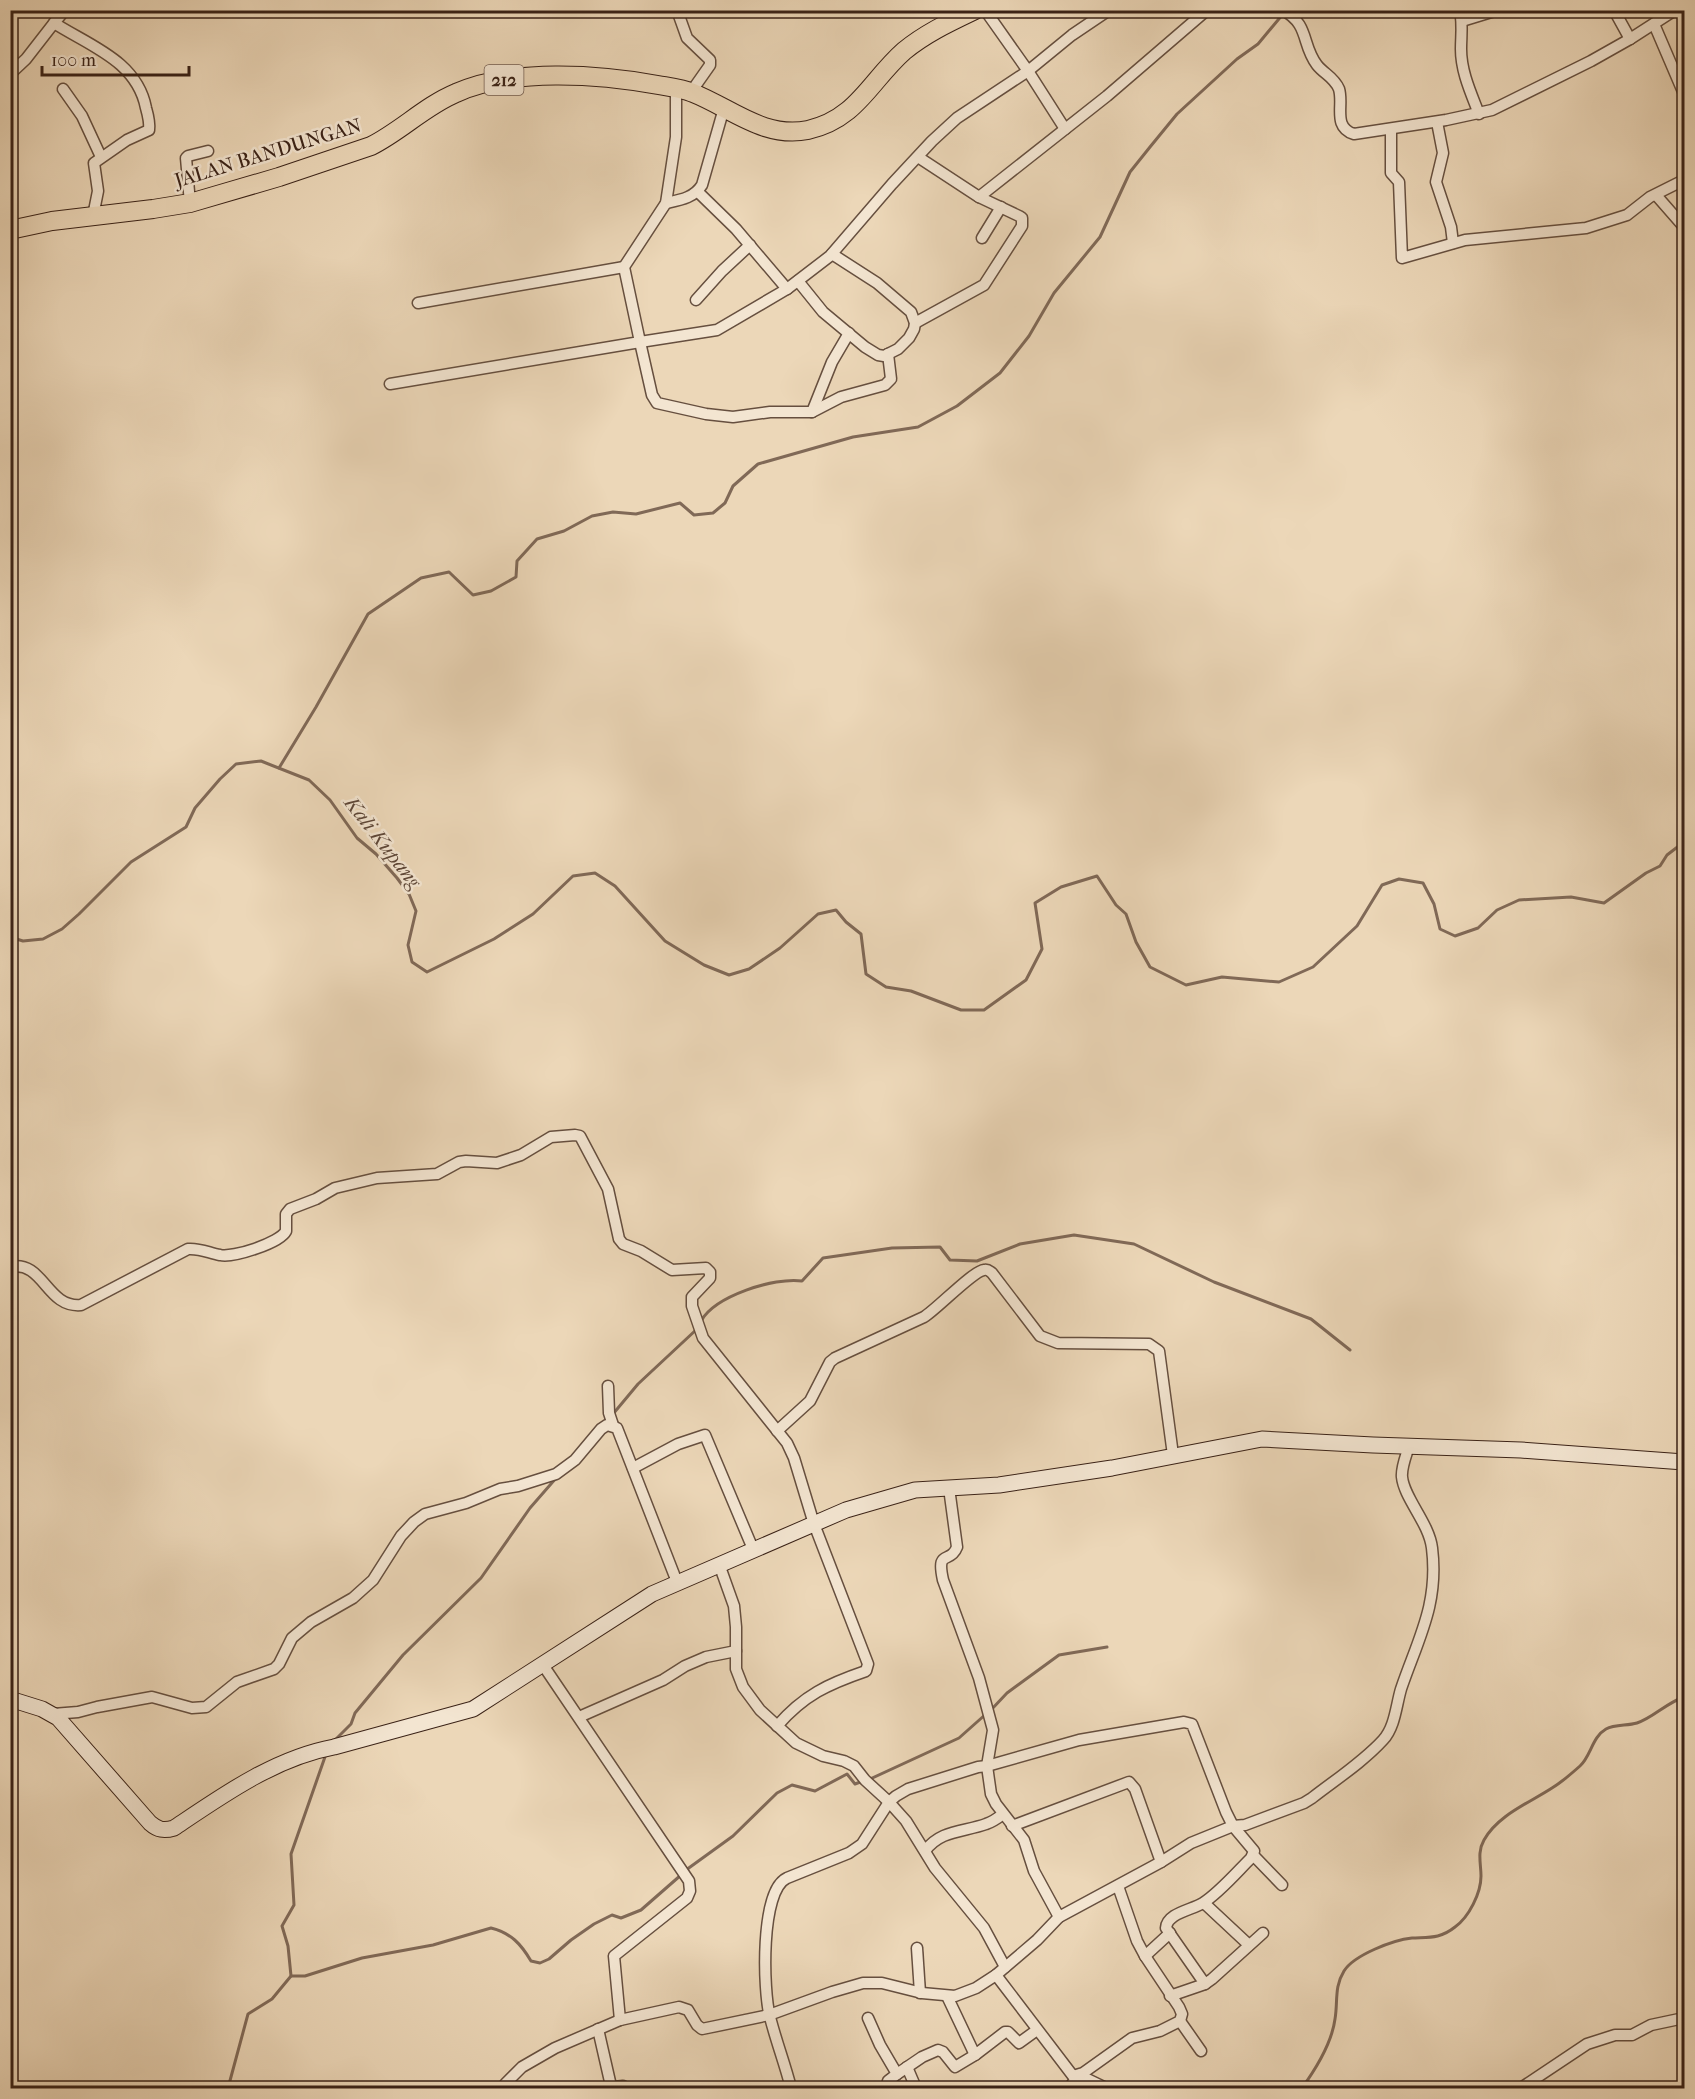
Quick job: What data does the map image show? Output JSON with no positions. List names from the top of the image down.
{
  "streets": {
    "main road": ["212", "JALAN BANDUNGAN"]
  },
  "water": ["Kali Kupang"],
  "scale_bar": "100 m"
}
